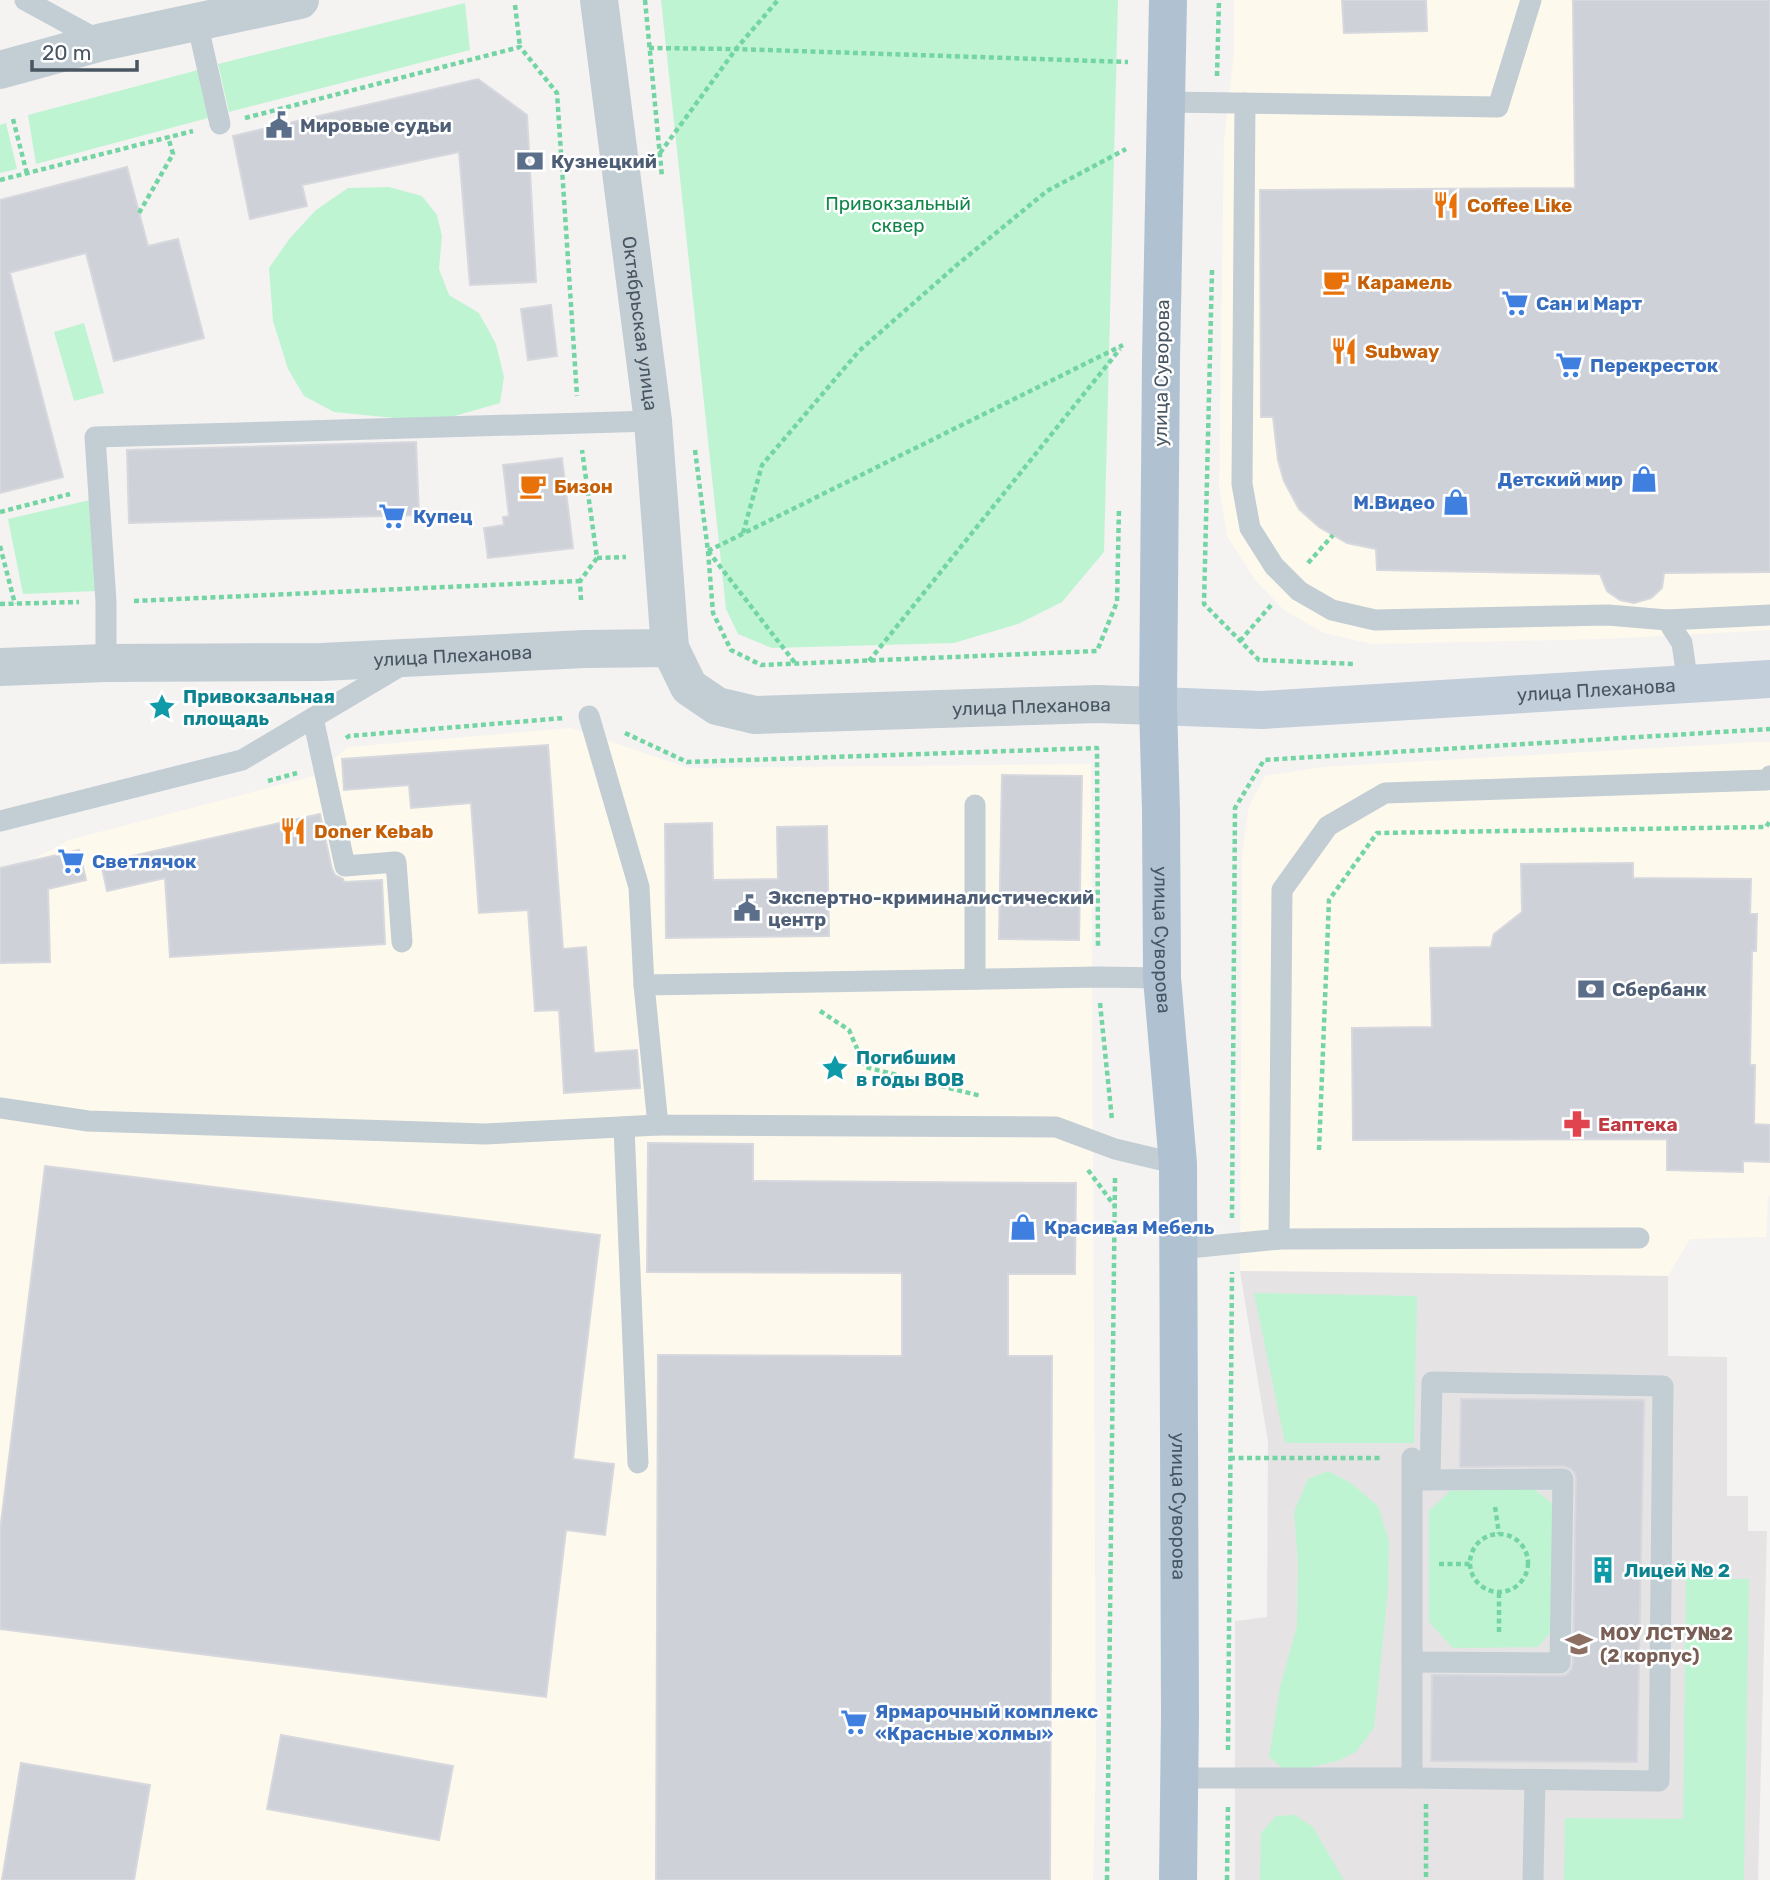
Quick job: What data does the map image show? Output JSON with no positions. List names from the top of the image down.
{
  "streets": {
    "main road": ["улица Суворова", "улица Плеханова"],
    "street": ["Октябрьская улица"]
  },
  "crossings": [
    ["Октябрьская улица", "улица Плеханова"],
    ["улица Суворова", "улица Плеханова"]
  ],
  "parks": ["Привокзальный сквер"],
  "places": {
    "public building": ["Мировые судьи", "Экспертно-криминалистический центр"],
    "bank": ["Кузнецкий", "Сбербанк"],
    "restaurant": ["Coffee Like", "Subway", "Doner Kebab"],
    "cafe": ["Карамель", "Бизон"],
    "supermarket": [
      "Сан и Март",
      "Перекресток",
      "Купец",
      "Светлячок",
      "Ярмарочный комплекс «Красные холмы»"
    ],
    "shop": ["Детский мир", "М.Видео", "Красивая Мебель"],
    "place": ["Привокзальная площадь", "Погибшим в годы ВОВ"],
    "pharmacy": ["Еаптека"],
    "building": ["Лицей № 2"],
    "school or university": ["МОУ ЛСТУ№2 (2 корпус)"]
  },
  "scale_bar": "20 m"
}
